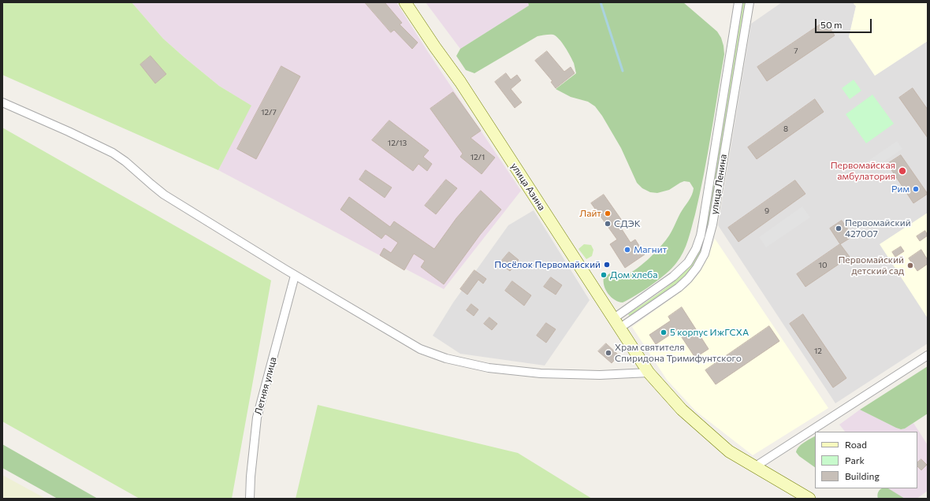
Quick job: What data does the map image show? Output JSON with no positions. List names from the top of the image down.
{
  "streets": {
    "street": ["улица Ленина", "улица Азина", "Летняя улица"]
  },
  "crossings": [
    ["улица Ленина", "улица Азина"]
  ],
  "places": [
    "Первомайская амбулатория",
    "Рим",
    "Лайт",
    "СДЭК",
    "Первомайский 427007",
    "Магнит",
    "Посёлок Первомайский",
    "Первомайский детский сад",
    "Дом хлеба",
    "5 корпус ИжГСХА",
    "Храм святителя Спиридона Тримифунтского"
  ],
  "house_numbers": [
    "7",
    "12/7",
    "8",
    "12/13",
    "12/1",
    "9",
    "10",
    "12"
  ],
  "legend": ["Road", "Park", "Building"],
  "scale_bar": "50 m"
}
